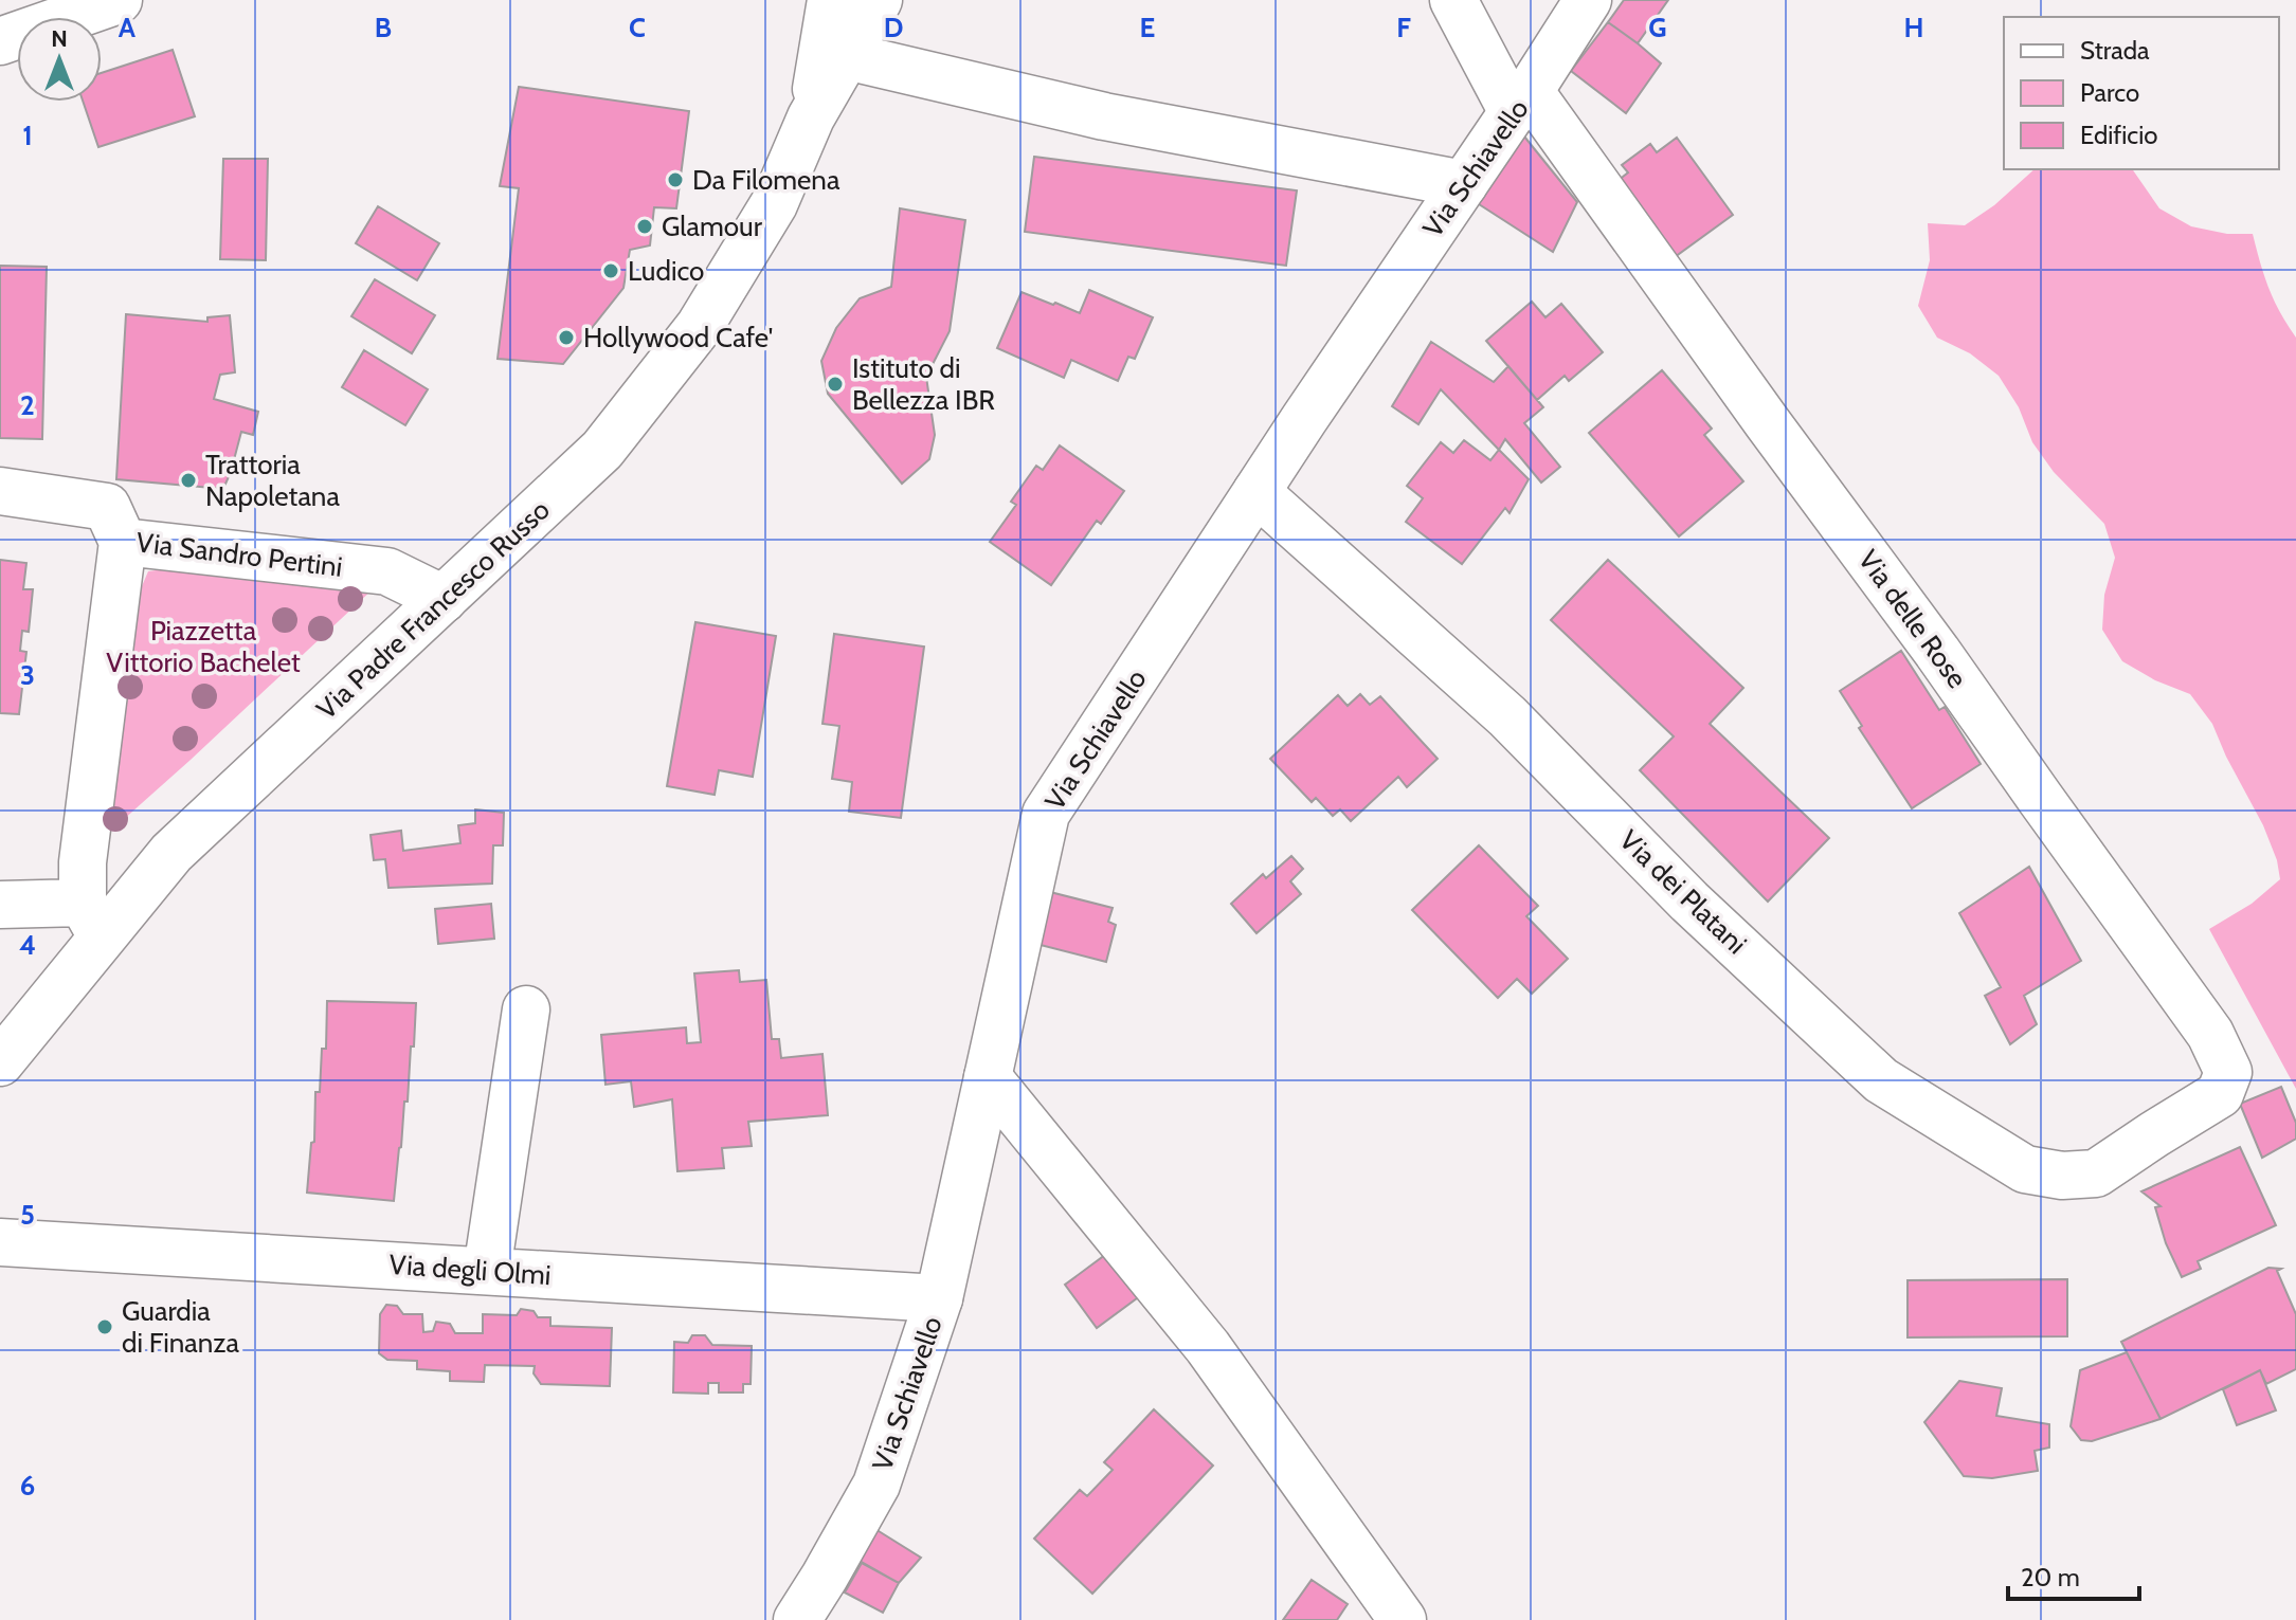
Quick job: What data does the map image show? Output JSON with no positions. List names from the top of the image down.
{
  "streets": {
    "street": [
      "Via Schiavello",
      "Via Sandro Pertini",
      "Via Padre Francesco Russo",
      "Via delle Rose",
      "Via dei Platani",
      "Via degli Olmi"
    ]
  },
  "crossings": [
    ["Via Schiavello", "Via delle Rose"],
    ["Via Schiavello", "Via dei Platani"],
    ["Via Schiavello", "Via degli Olmi"],
    ["Via Sandro Pertini", "Via Padre Francesco Russo"],
    ["Via delle Rose", "Via dei Platani"]
  ],
  "parks": ["Piazzetta Vittorio Bachelet"],
  "places": [
    "Da Filomena",
    "Glamour",
    "Ludico",
    "Hollywood Cafe'",
    "Istituto di Bellezza IBR",
    "Trattoria Napoletana",
    "Guardia di Finanza"
  ],
  "legend": ["Strada", "Parco", "Edificio"],
  "scale_bar": "20 m",
  "north": "top",
  "grid": {
    "columns": [
      "A",
      "B",
      "C",
      "D",
      "E",
      "F",
      "G",
      "H"
    ],
    "rows": [
      "1",
      "2",
      "3",
      "4",
      "5",
      "6"
    ]
  }
}
